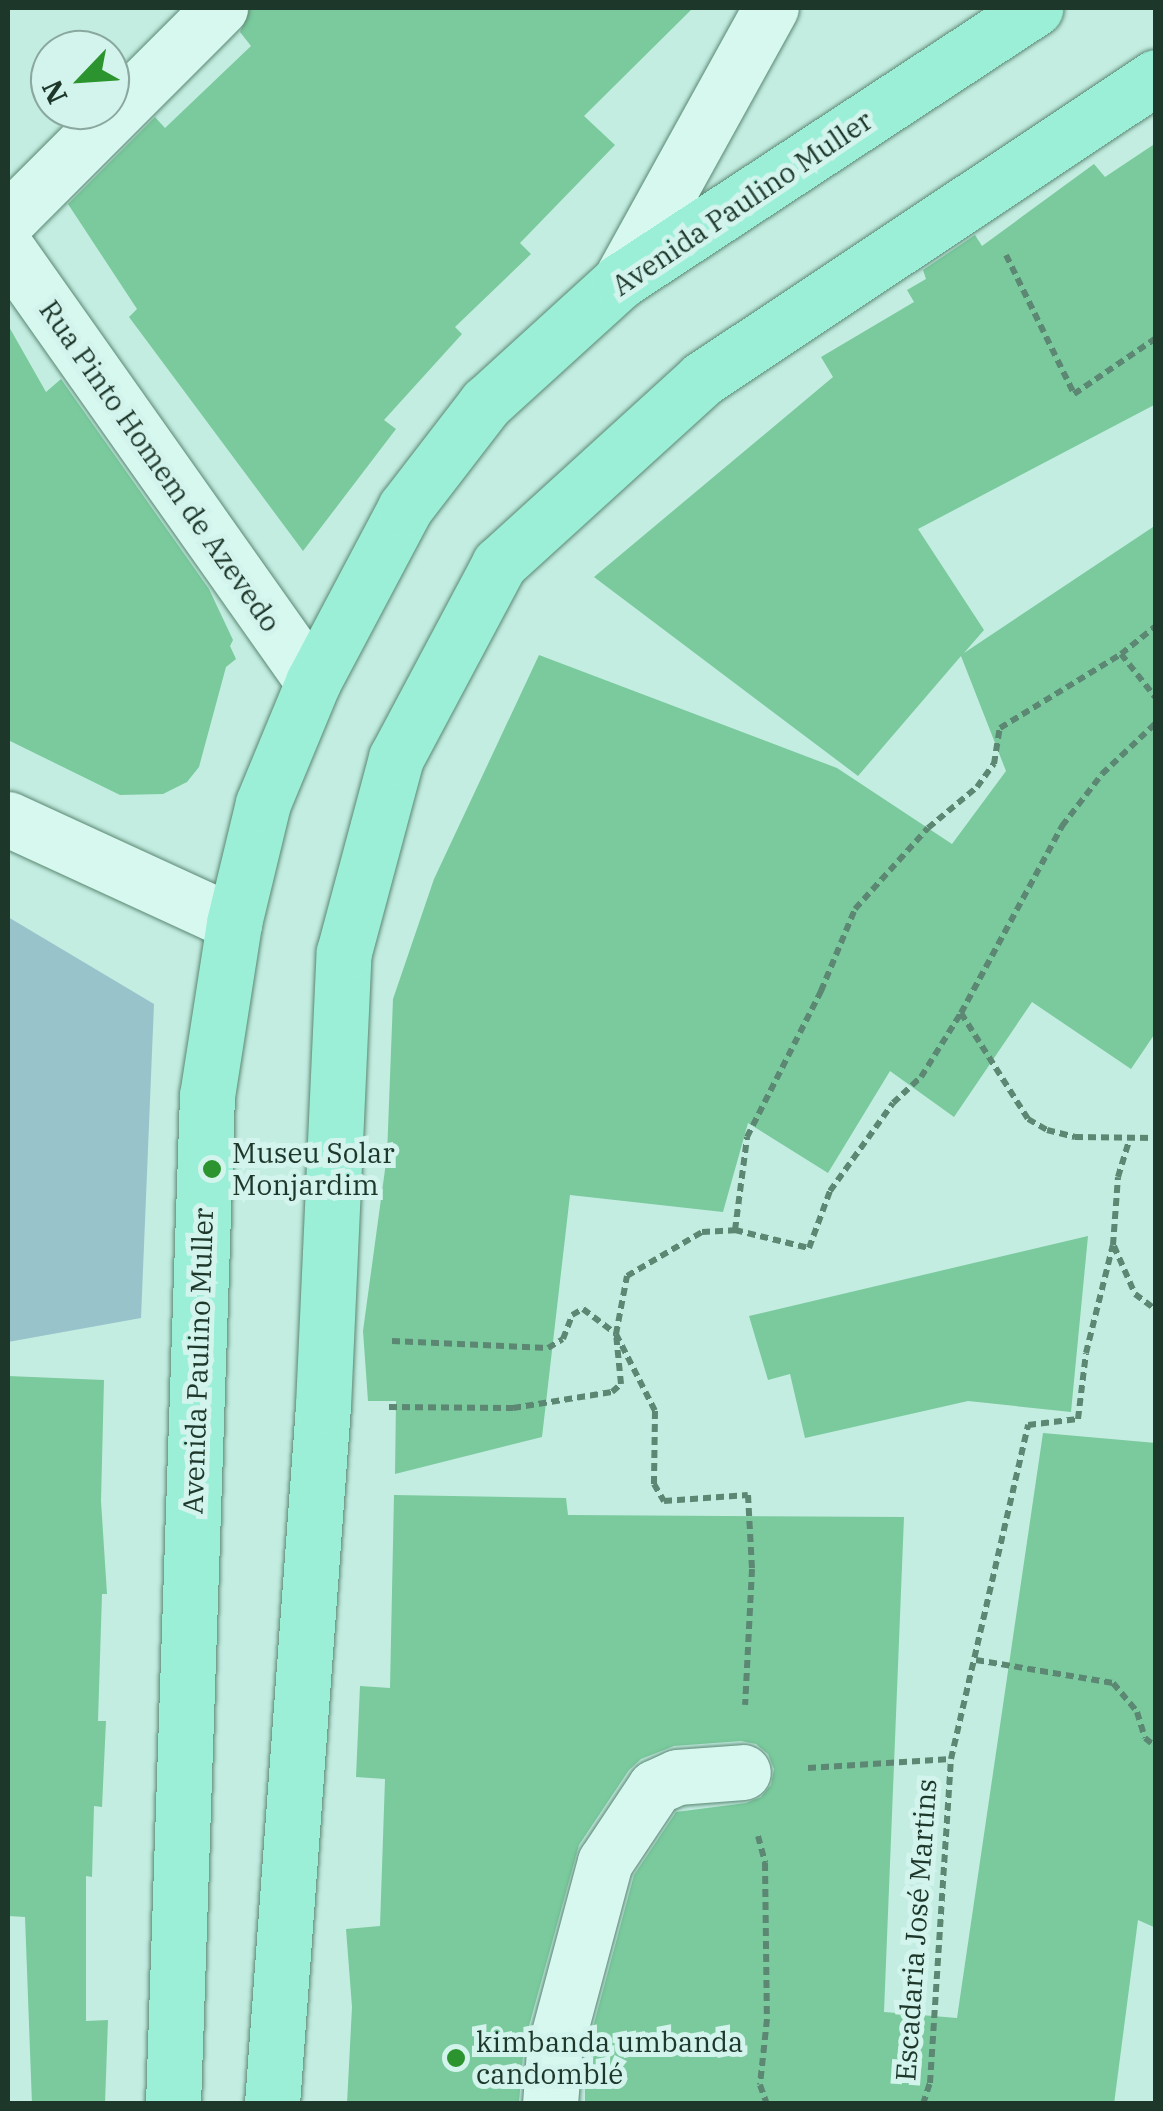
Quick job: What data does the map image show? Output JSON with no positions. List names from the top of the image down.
{
  "streets": {
    "main road": ["Avenida Paulino Muller"],
    "street": ["Rua Pinto Homem de Azevedo"],
    "path": ["Escadaria José Martins"]
  },
  "crossings": [
    ["Avenida Paulino Muller", "Rua Pinto Homem de Azevedo"]
  ],
  "places": ["Museu Solar Monjardim", "kimbanda umbanda candomblé"],
  "north": "bottom left"
}
